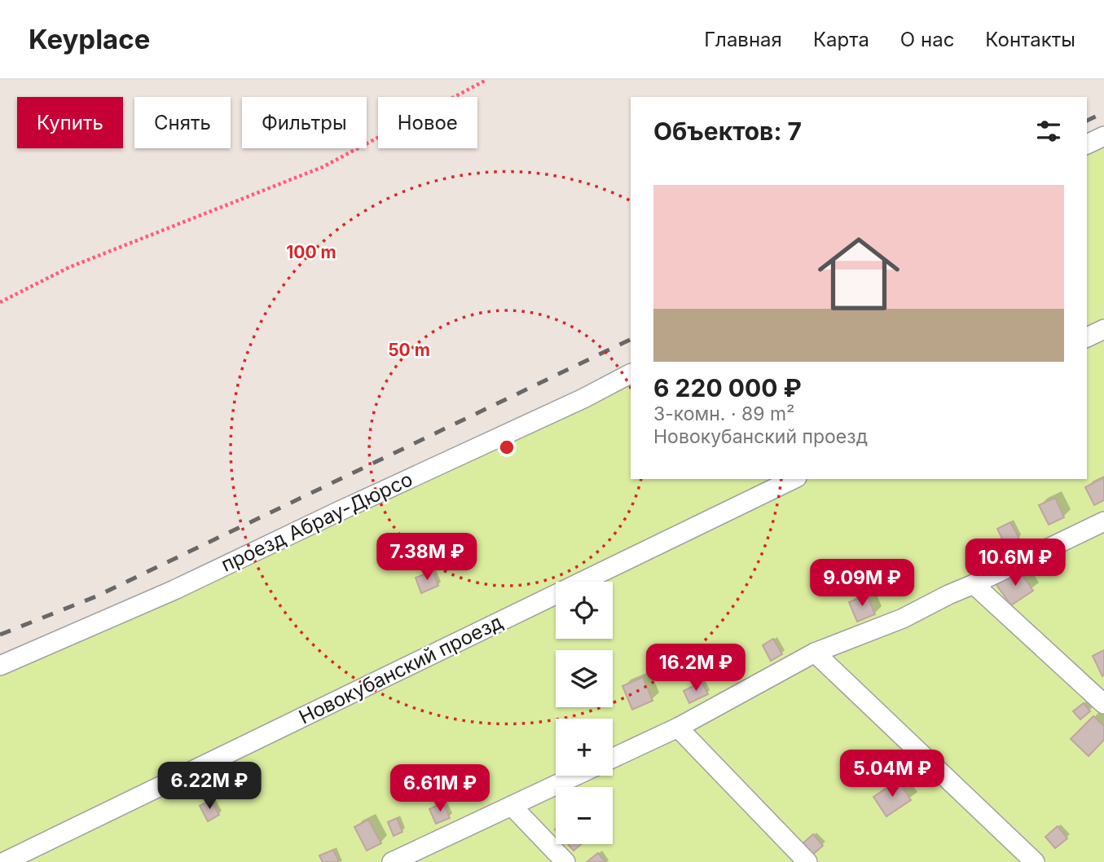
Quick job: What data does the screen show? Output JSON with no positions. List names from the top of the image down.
{
  "streets": {
    "street": ["проезд Абрау-Дюрсо", "Новокубанский проезд"]
  },
  "page": {
    "header": "Keyplace",
    "nav": [
      "Главная",
      "Карта",
      "О нас",
      "Контакты"
    ],
    "chip": [
      "Купить",
      "Снять",
      "Фильтры",
      "Новое"
    ],
    "heading": "Объектов: 7",
    "list": [
      {
        "name": "6 220 000 ₽",
        "note": "3-комн. · 89 m² · Новокубанский проезд"
      }
    ],
    "price": [
      "7.38M ₽",
      "10.6M ₽",
      "9.09M ₽",
      "16.2M ₽",
      "5.04M ₽",
      "6.22M ₽",
      "6.61M ₽"
    ],
    "map_buttons": ["+", "−"]
  },
  "rings": ["100 m", "50 m"]
}
